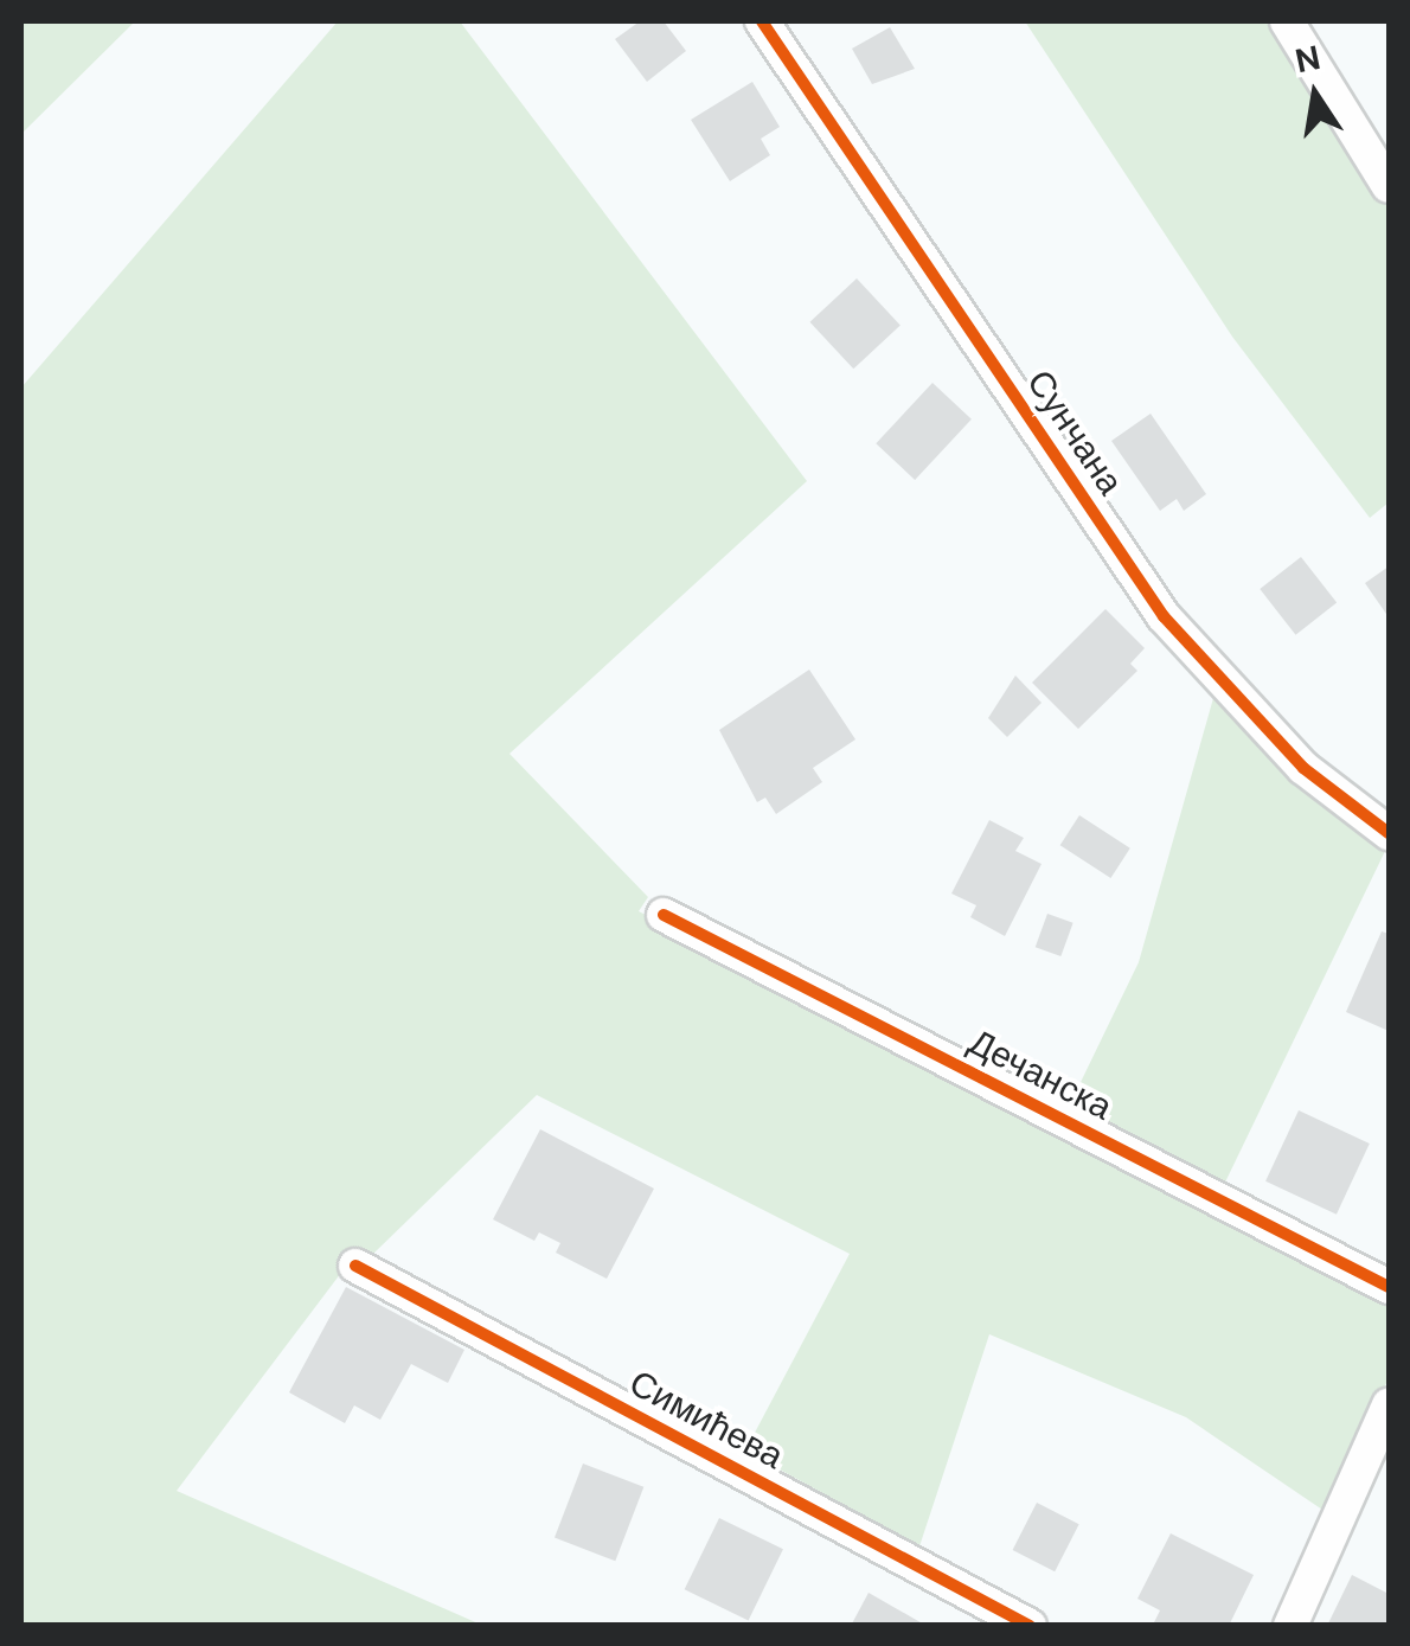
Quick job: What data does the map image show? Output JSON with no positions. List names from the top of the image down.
{
  "streets": {
    "street": ["Сунчана", "Дечанска", "Симићева"]
  },
  "north": "top"
}
